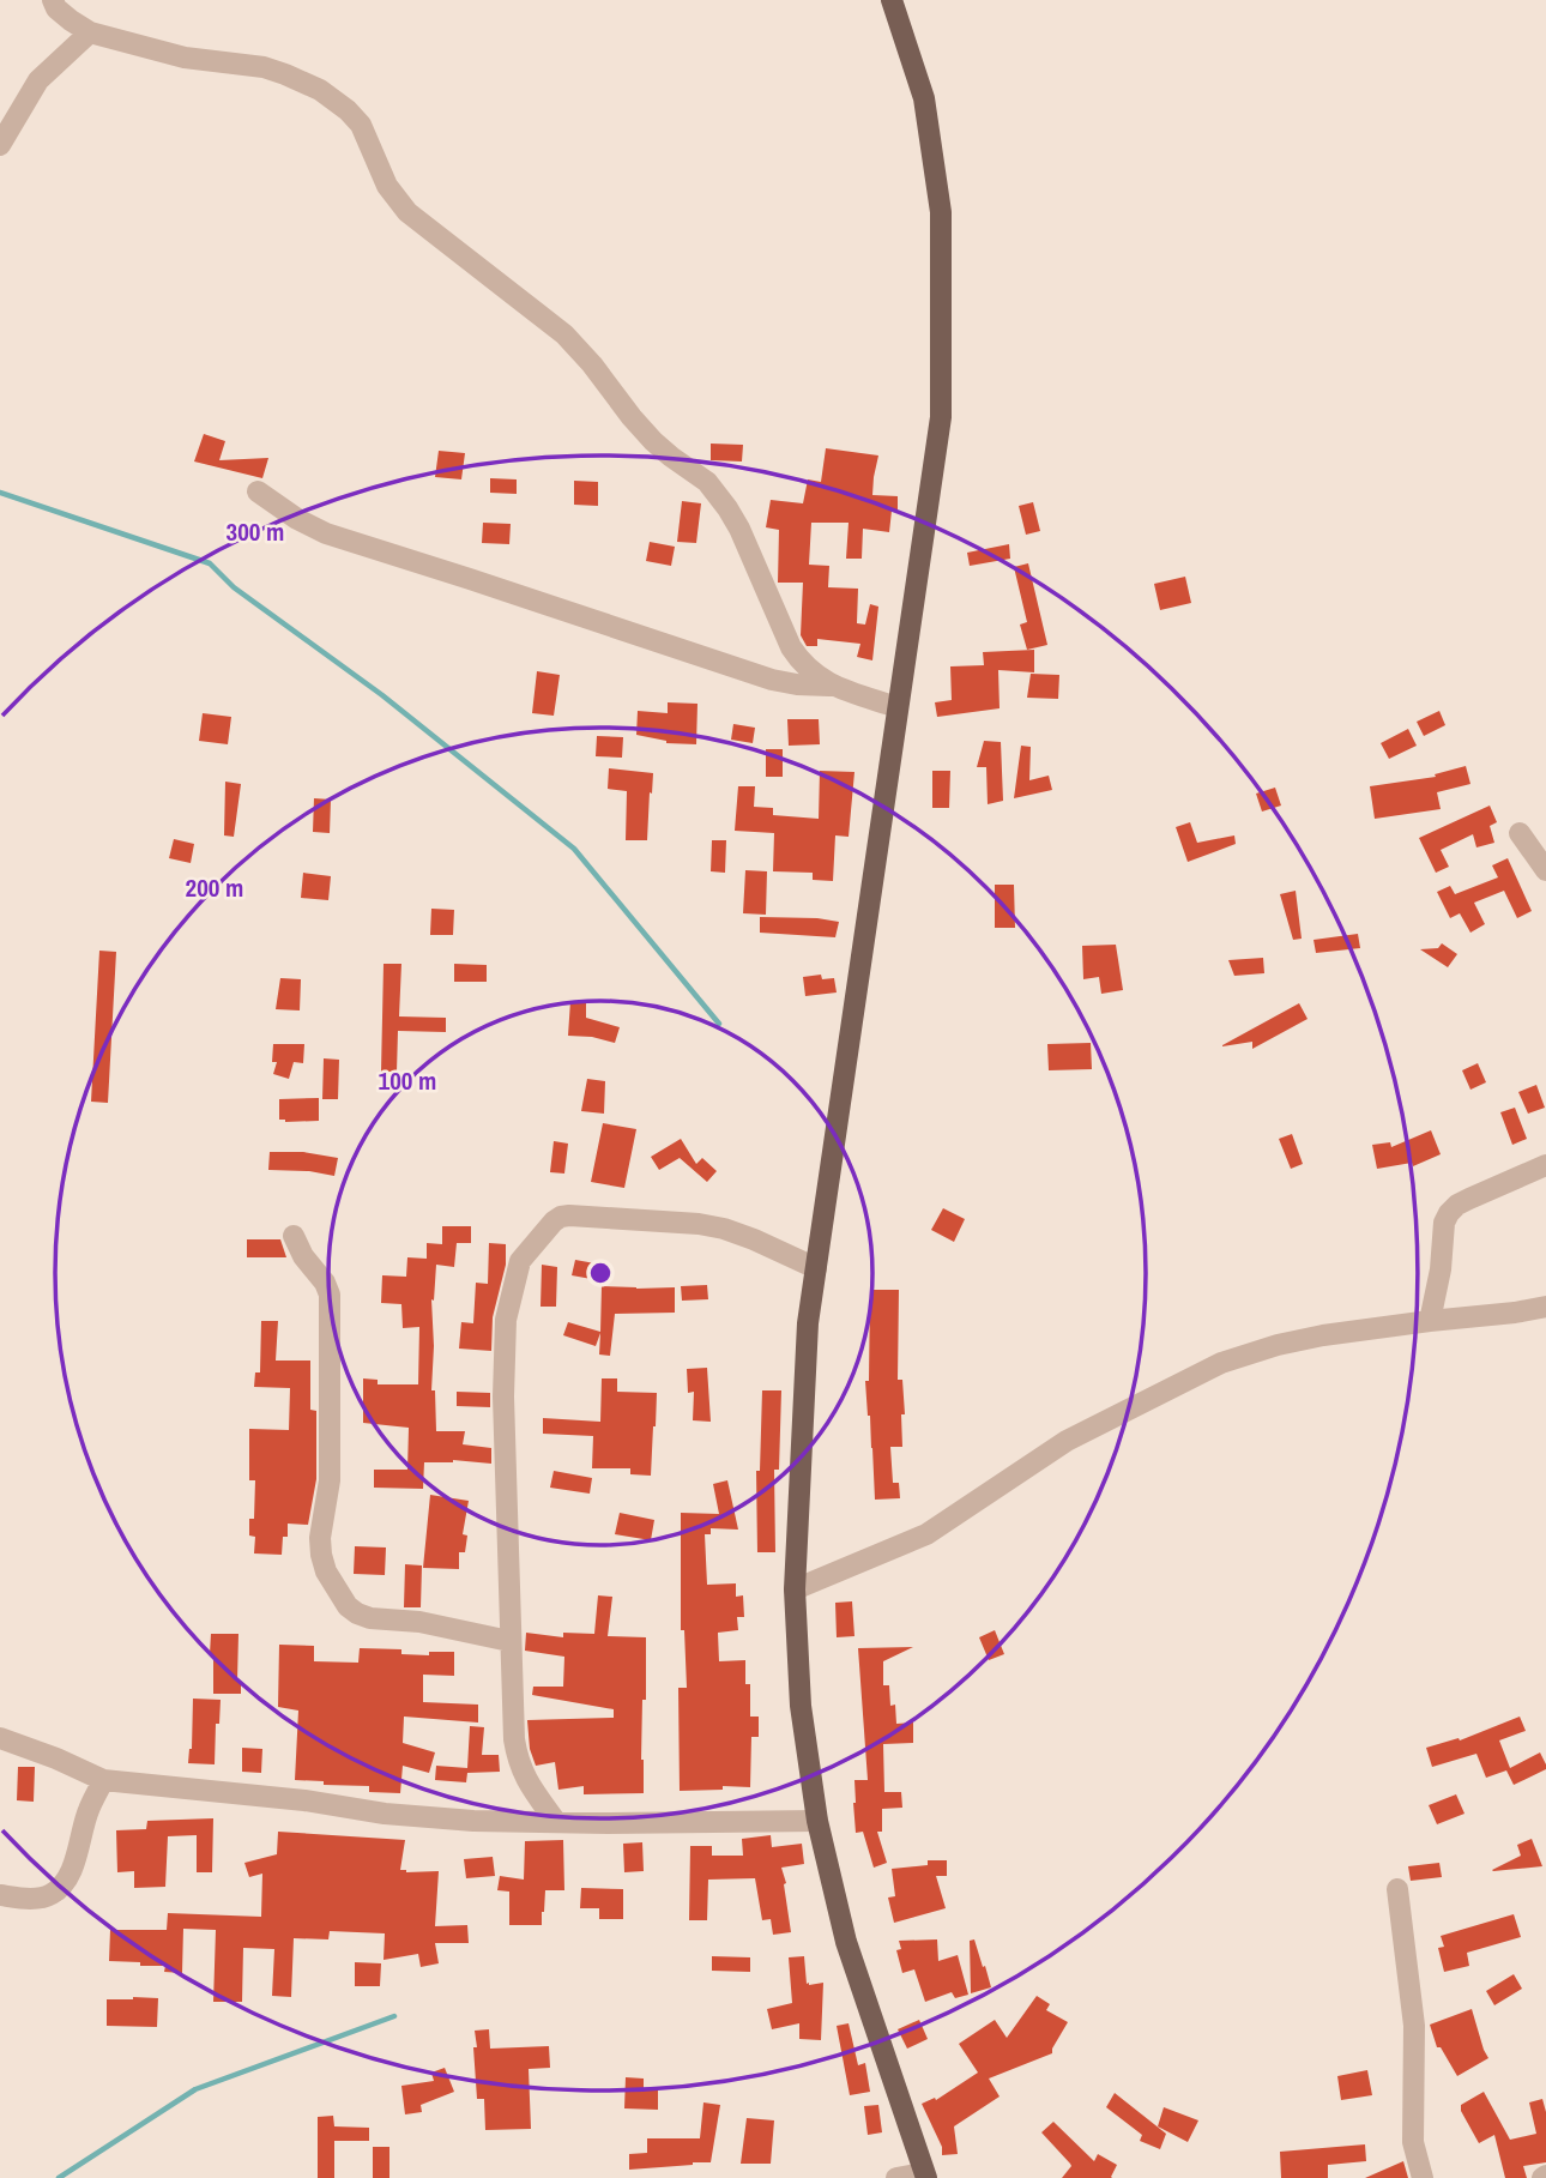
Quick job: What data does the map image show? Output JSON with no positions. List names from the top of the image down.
{
  "rings": ["300 m", "200 m", "100 m"]
}
